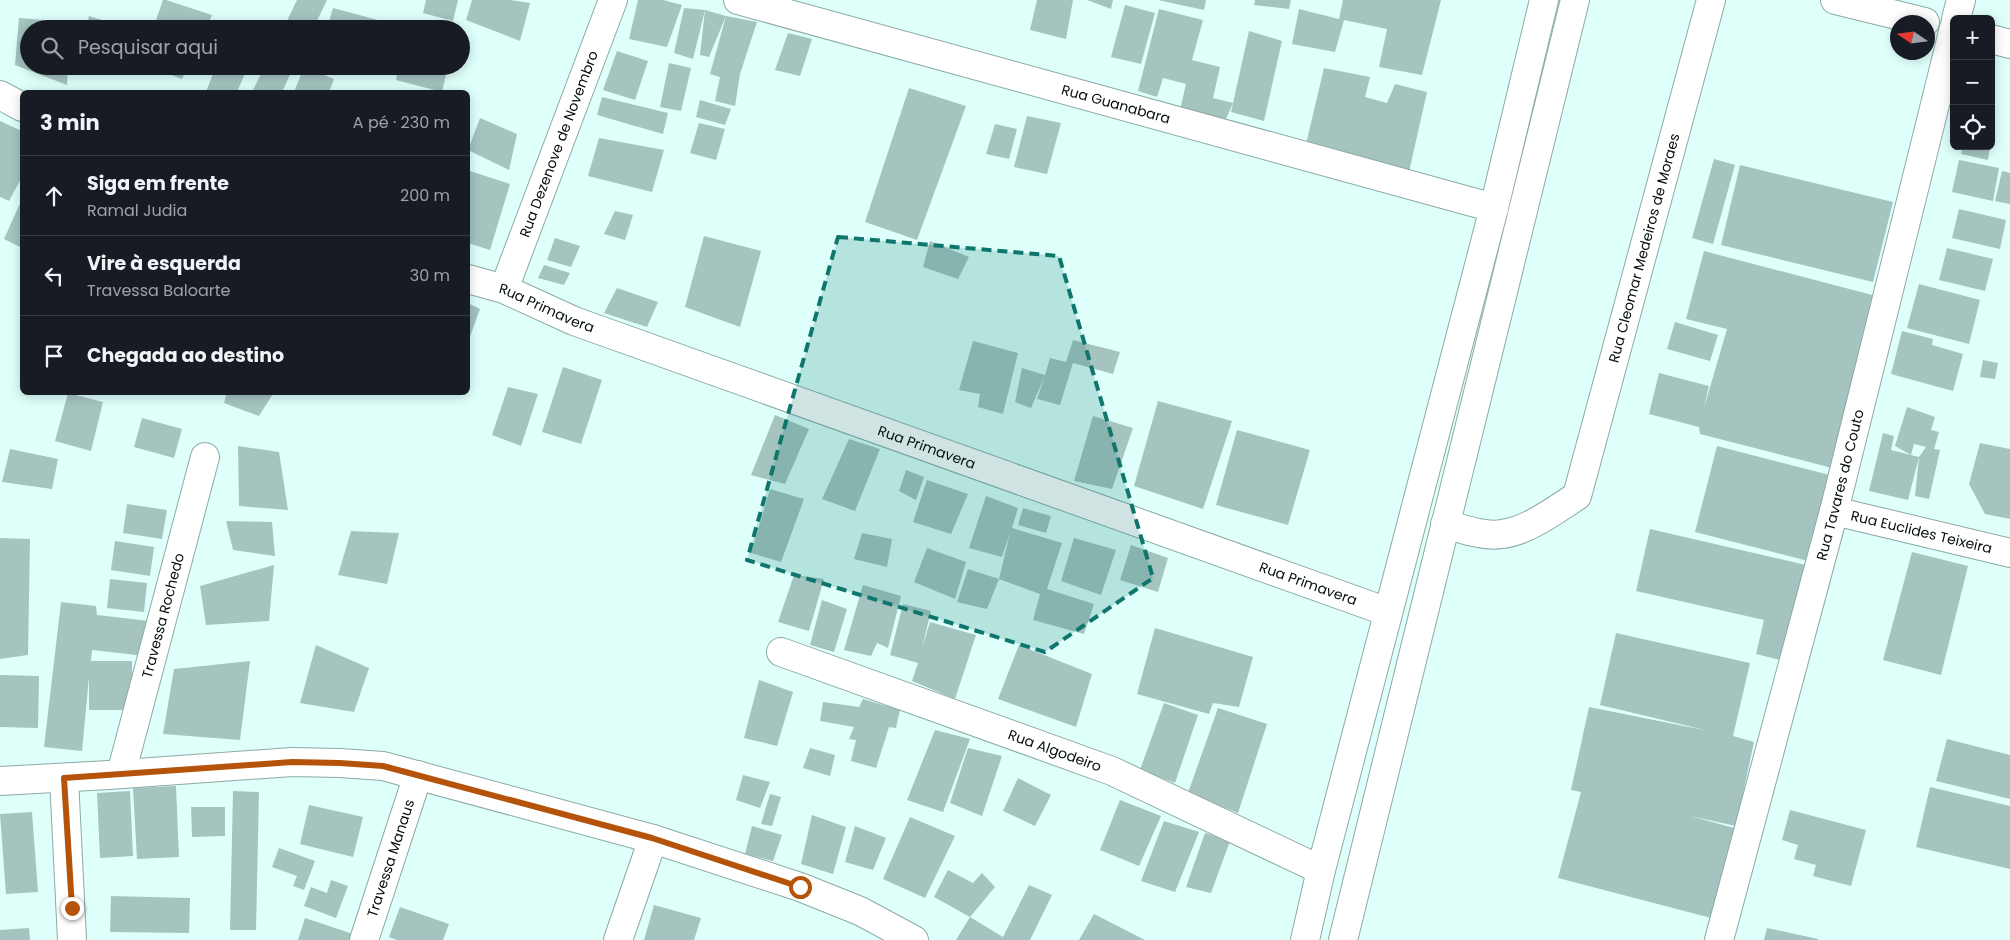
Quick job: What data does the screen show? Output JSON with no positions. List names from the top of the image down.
{
  "streets": {
    "main road": [
      "Rua Guanabara",
      "Rua Dezenove de Novembro",
      "Rua Cleomar Medeiros de Moraes",
      "Rua Primavera",
      "Rua Tavares do Couto",
      "Rua Euclides Teixeira",
      "Travessa Rochedo",
      "Rua Algodeiro",
      "Travessa Manaus"
    ]
  },
  "crossings": [
    ["Rua Dezenove de Novembro", "Rua Primavera"],
    ["Rua Tavares do Couto", "Rua Euclides Teixeira"]
  ],
  "north": "left",
  "page": {
    "map_buttons": ["+", "−"],
    "search": "Pesquisar aqui",
    "heading": ["3 min", "A pé · 230 m"],
    "list": [
      ["Siga em frente", "Ramal Judia", "200 m"],
      ["Vire à esquerda", "Travessa Baloarte", "30 m"],
      "Chegada ao destino"
    ]
  }
}
